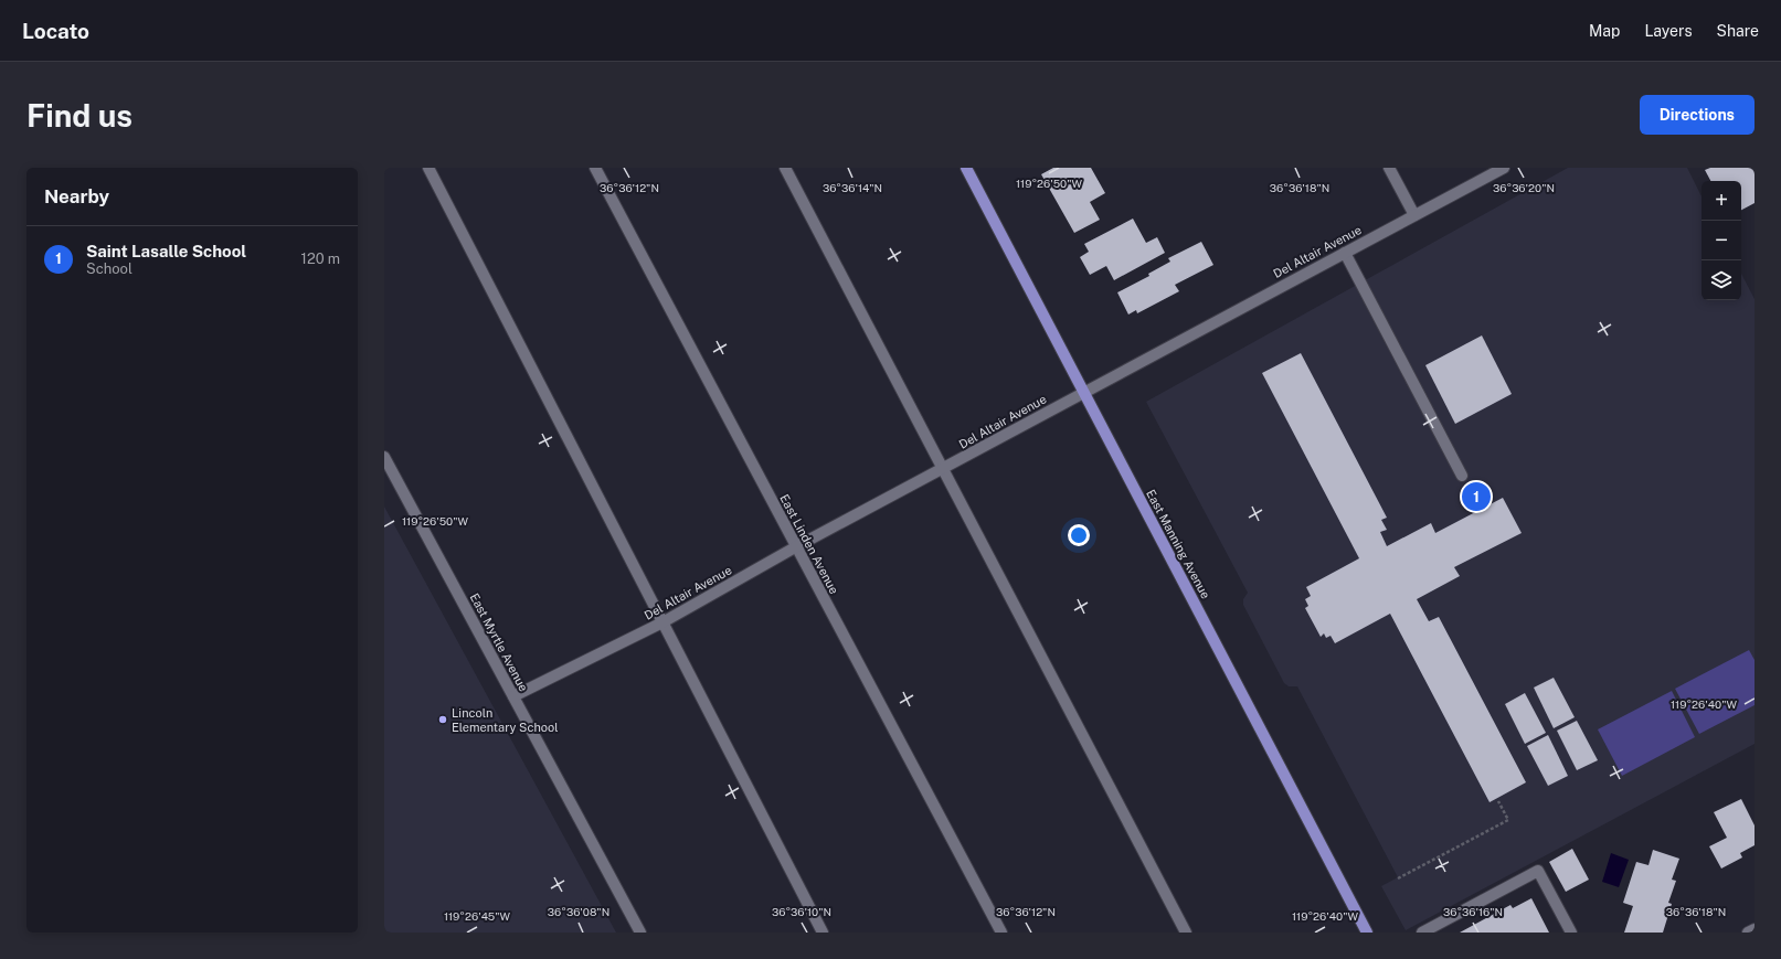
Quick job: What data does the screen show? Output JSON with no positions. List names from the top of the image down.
{
  "streets": {
    "main road": ["East Manning Avenue"],
    "street": ["Del Altair Avenue", "East Linden Avenue", "East Myrtle Avenue"]
  },
  "crossings": [
    ["Del Altair Avenue", "East Linden Avenue"],
    ["Del Altair Avenue", "East Manning Avenue"],
    ["Del Altair Avenue", "East Myrtle Avenue"]
  ],
  "places": ["Lincoln Elementary School"],
  "page": {
    "header": "Locato",
    "nav": ["Map", "Layers", "Share"],
    "buttons": "Directions",
    "title": "Find us",
    "heading": "Nearby",
    "map_buttons": ["+", "−"],
    "list": [
      {
        "mark": "1",
        "name": "Saint Lasalle School",
        "note": "School",
        "value": "120 m"
      }
    ],
    "pins": "1"
  },
  "coordinates": [
    "119°26'50\"W",
    "36°36'12\"N",
    "36°36'14\"N",
    "36°36'18\"N",
    "36°36'20\"N",
    "119°26'40\"W",
    "36°36'08\"N",
    "36°36'10\"N",
    "36°36'16\"N",
    "119°26'45\"W"
  ]
}
